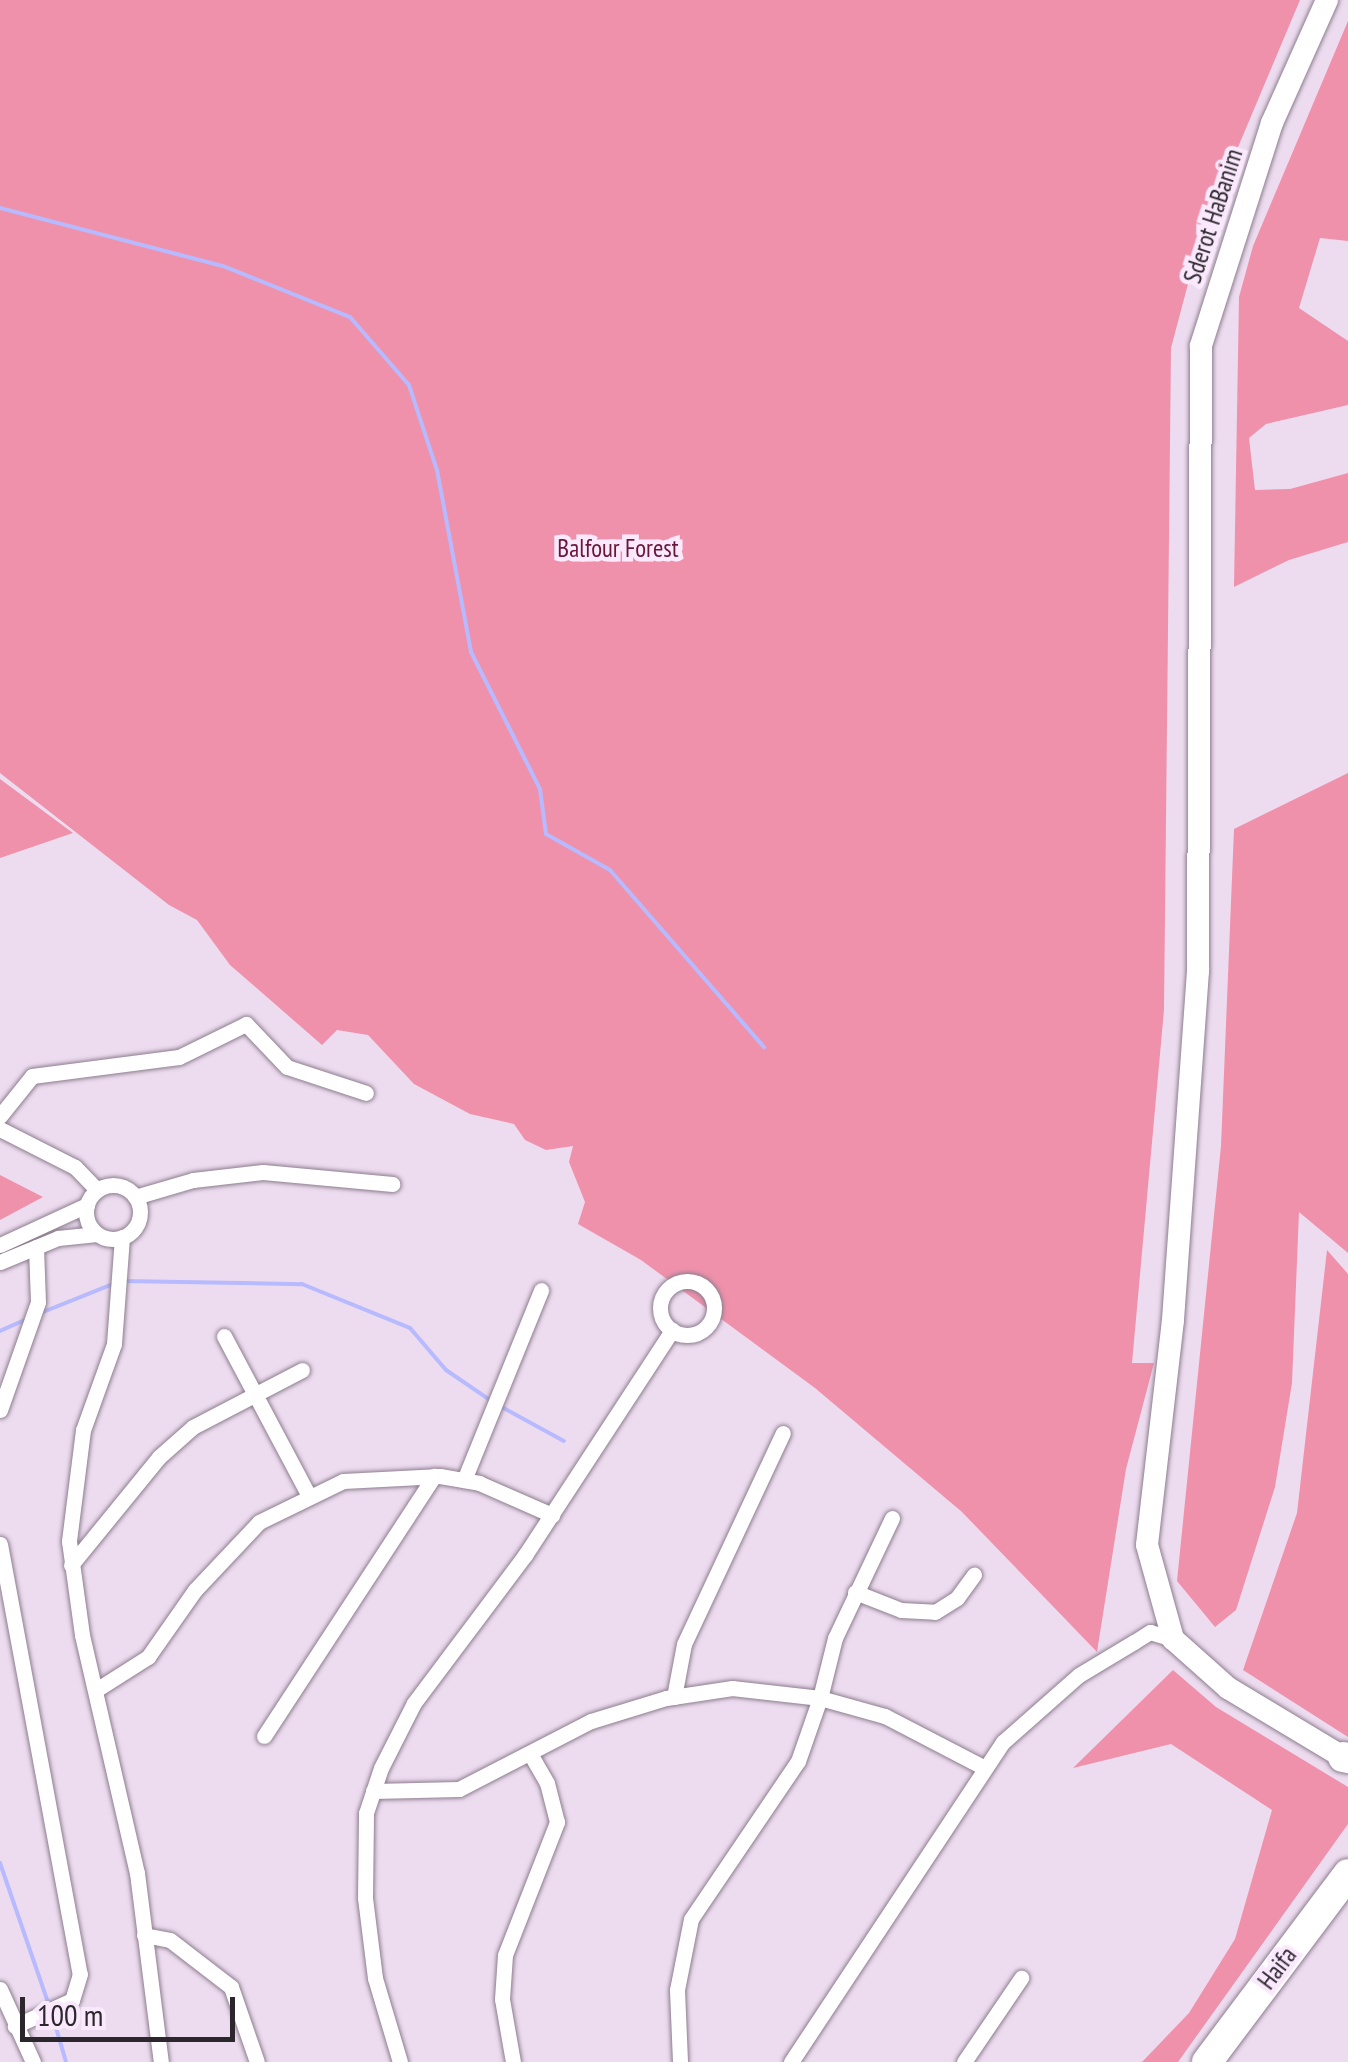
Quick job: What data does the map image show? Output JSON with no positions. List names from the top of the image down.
{
  "streets": {
    "highway": ["Haifa"],
    "main road": ["Sderot HaBanim"]
  },
  "parks": ["Balfour Forest"],
  "scale_bar": "100 m"
}
